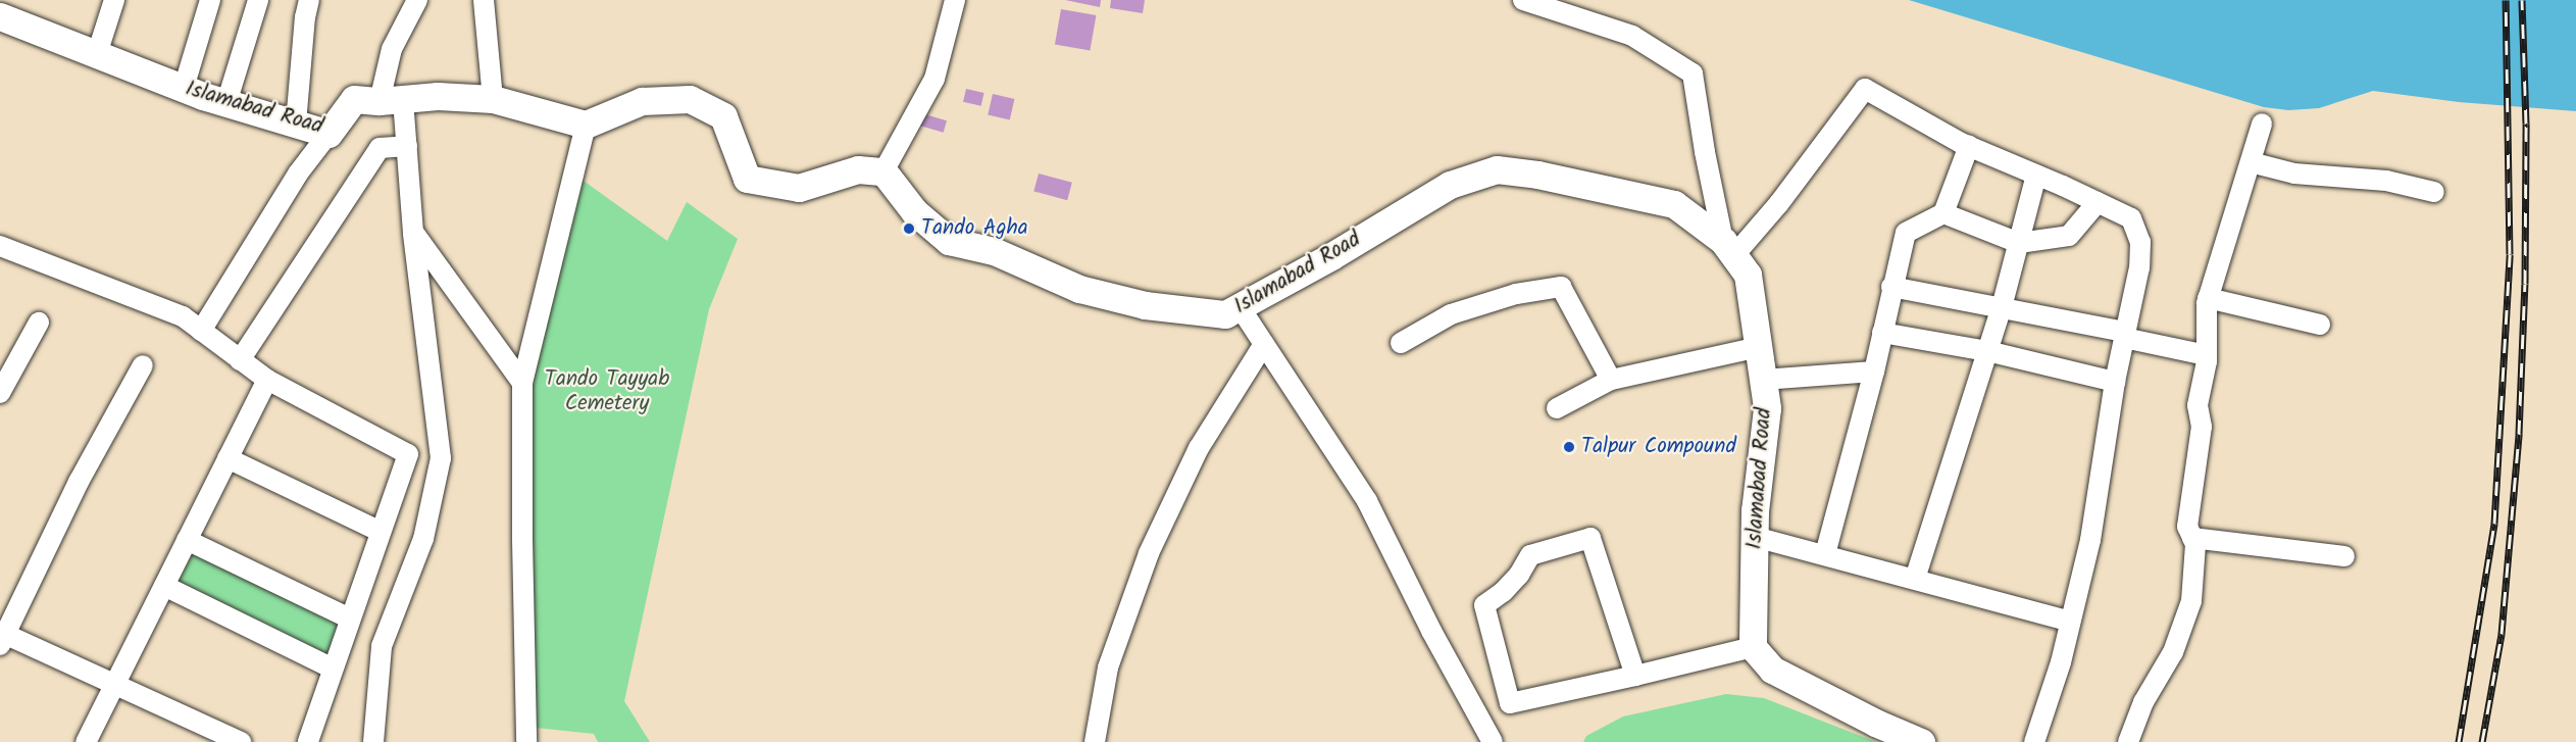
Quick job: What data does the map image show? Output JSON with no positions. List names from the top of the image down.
{
  "streets": {
    "street": ["Islamabad Road"]
  },
  "parks": ["Tando Tayyab Cemetery"],
  "places": ["Tando Agha", "Talpur Compound"]
}
